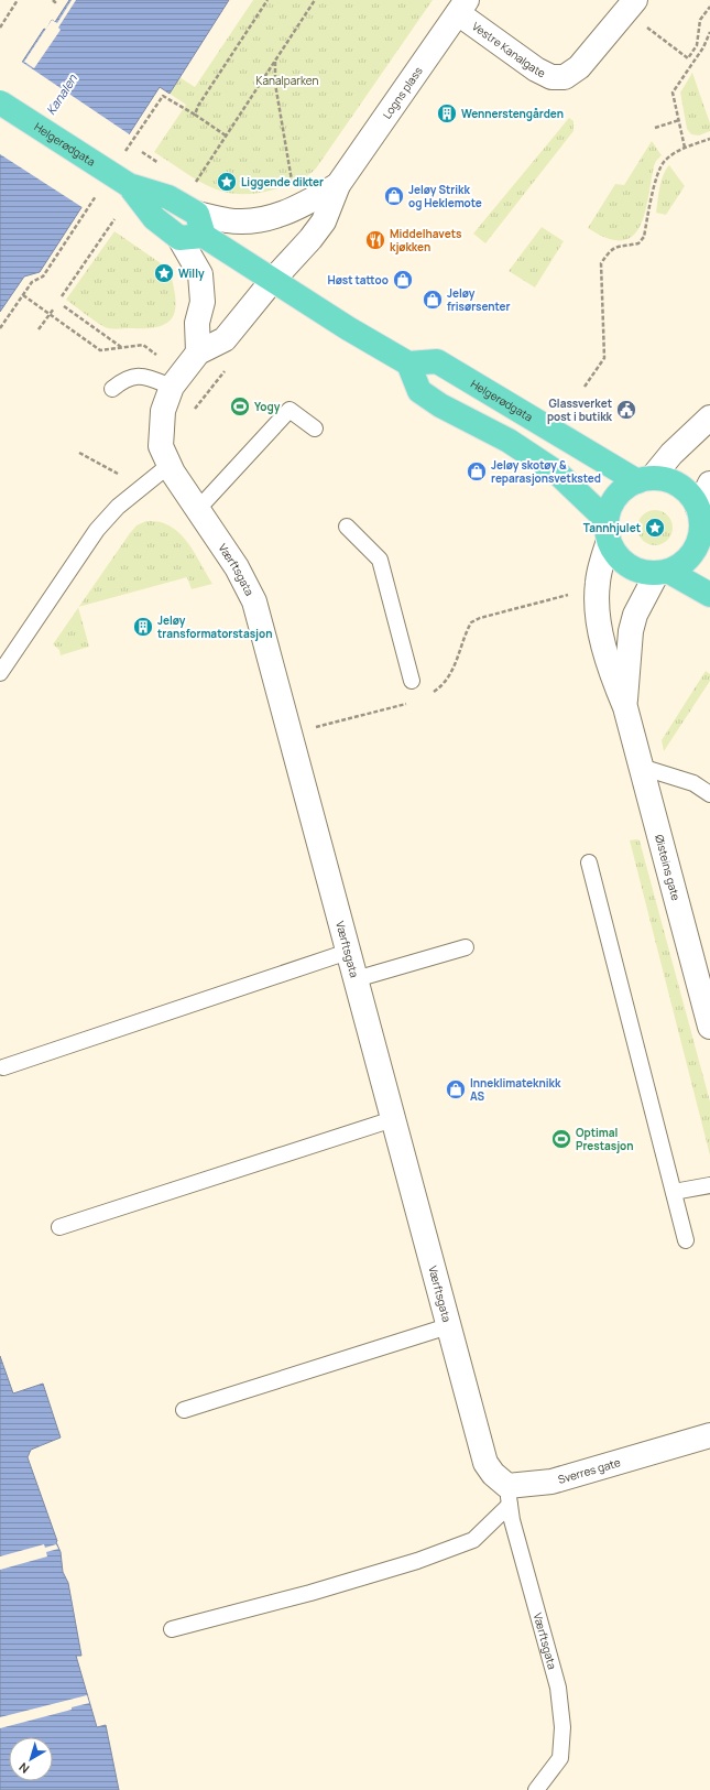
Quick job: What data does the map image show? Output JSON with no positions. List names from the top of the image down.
{
  "streets": {
    "main road": ["Helgerødgata"],
    "street": [
      "Vestre Kanalgate",
      "Logns plass",
      "Værftsgata",
      "Øisteins gate",
      "Sverres gate"
    ]
  },
  "crossings": [
    ["Vestre Kanalgate", "Logns plass"],
    ["Logns plass", "Helgerødgata"],
    ["Logns plass", "Værftsgata"],
    ["Helgerødgata", "Øisteins gate"],
    ["Værftsgata", "Sverres gate"]
  ],
  "water": ["Kanalen"],
  "parks": ["Kanalparken"],
  "places": {
    "building": ["Wennerstengården", "Jeløy transformatorstasjon"],
    "place": ["Liggende dikter", "Willy", "Tannhjulet"],
    "shop": [
      "Jeløy Strikk og Heklemote",
      "Høst tattoo",
      "Jeløy frisørsenter",
      "Jeløy skotøy & reparasjonsvetksted",
      "Inneklimateknikk AS"
    ],
    "restaurant": ["Middelhavets kjøkken"],
    "sports": ["Yogy", "Optimal Prestasjon"],
    "public building": ["Glassverket post i butikk"]
  },
  "north": "bottom left"
}
